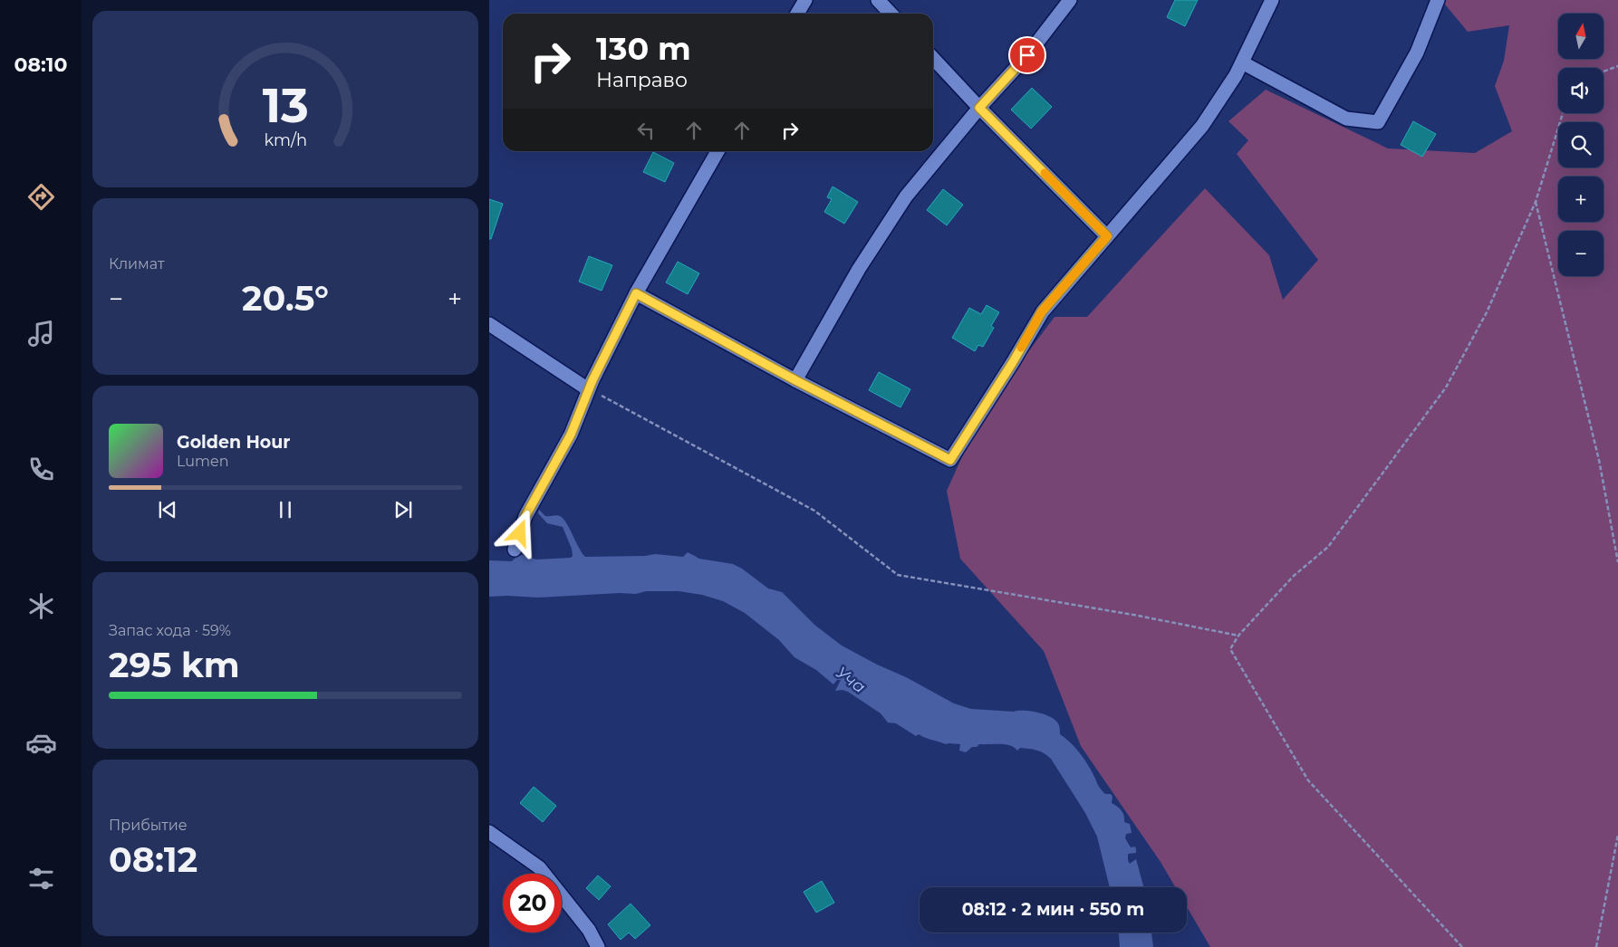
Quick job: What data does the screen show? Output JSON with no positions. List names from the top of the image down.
{
  "water": ["Уча"],
  "north": "top",
  "page": {
    "tabs": "08:10",
    "map_buttons": ["+", "−"],
    "turn": ["130 m", "Направо"],
    "tile": [
      "Климат",
      ["Запас хода · 59%", "295 km"],
      ["Прибытие", "08:12"]
    ],
    "heat": ["−", "20.5°", "+"],
    "song": ["Golden Hour", "Lumen"],
    "limit": "20",
    "trip": "08:12 · 2 мин · 550 m",
    "gauge": ["13", "km/h"]
  }
}
